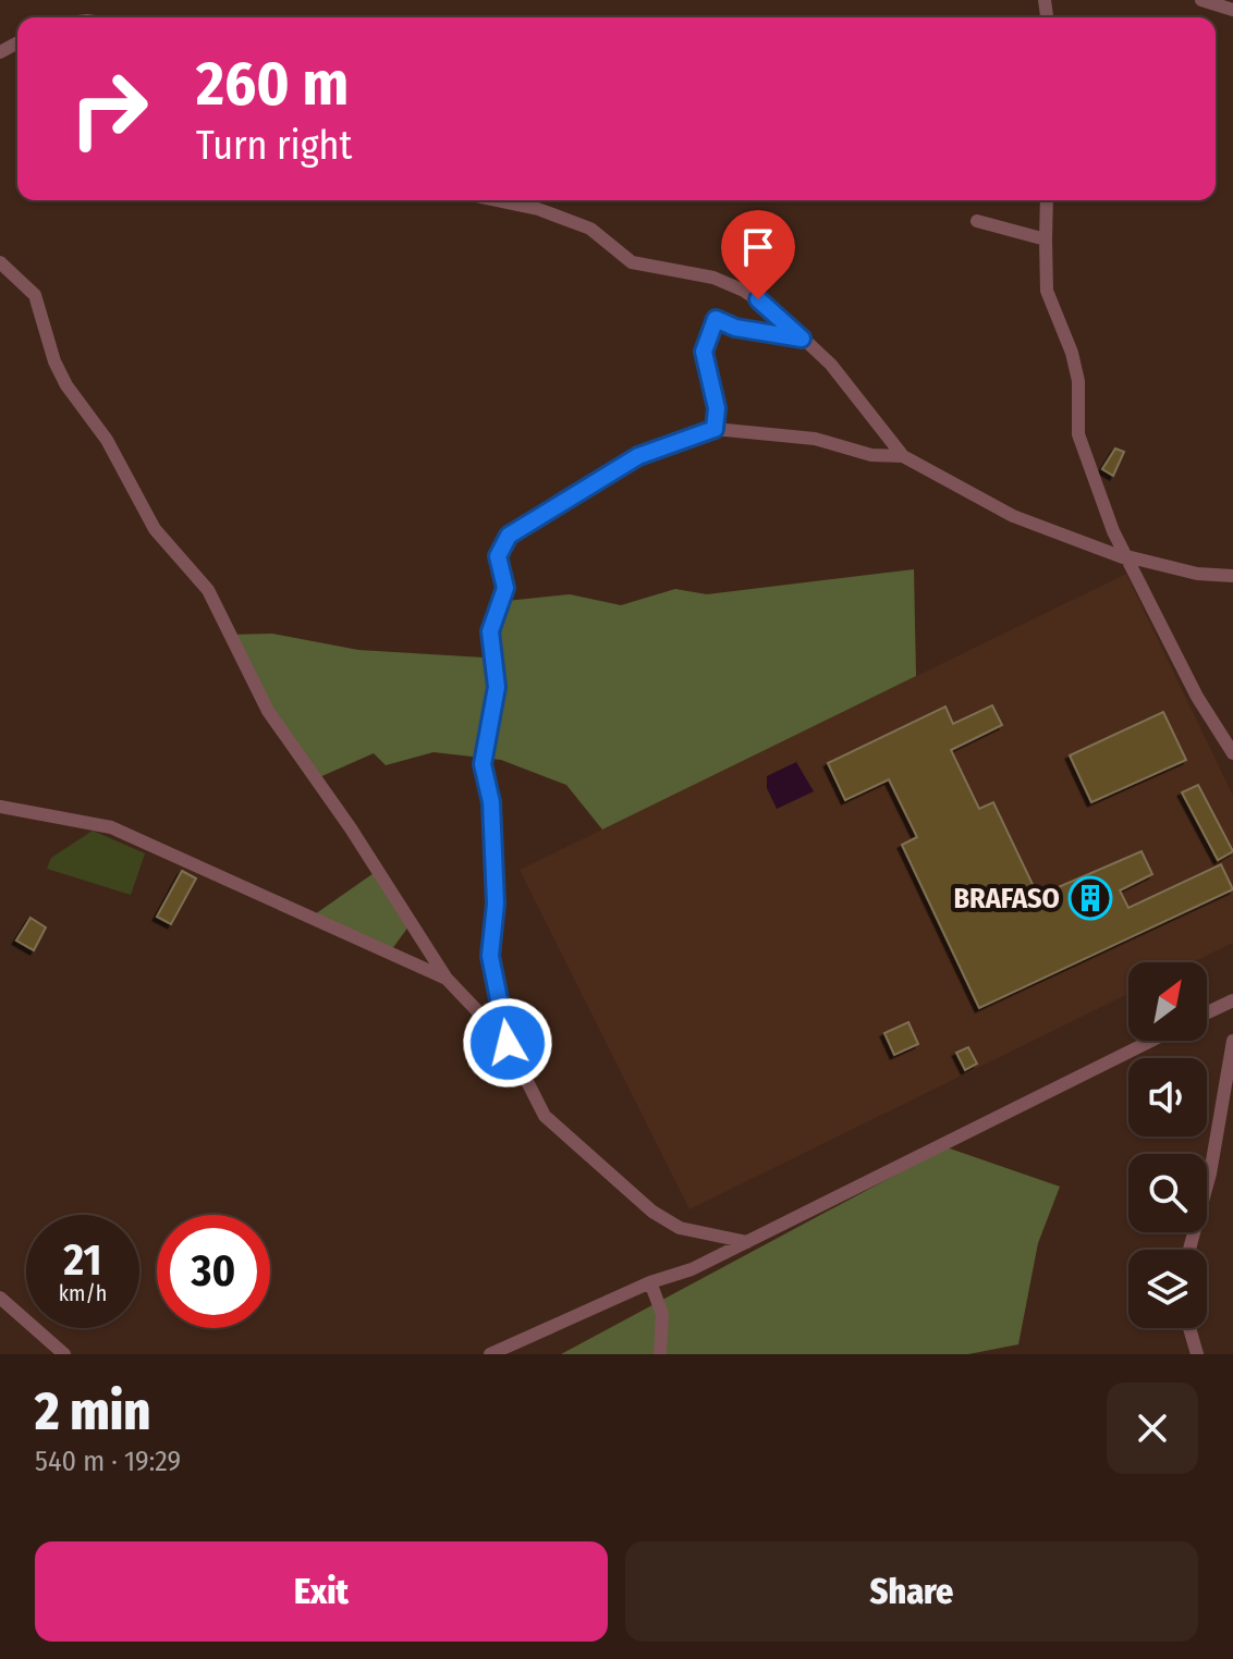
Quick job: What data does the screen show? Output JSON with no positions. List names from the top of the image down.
{
  "places": {
    "building": ["BRAFASO"]
  },
  "north": "top right",
  "page": {
    "turn": ["260 m", "Turn right"],
    "speed": "21 km/h",
    "limit": "30",
    "heading": ["2 min", "540 m · 19:29"],
    "buttons": ["Exit", "Share"]
  }
}
